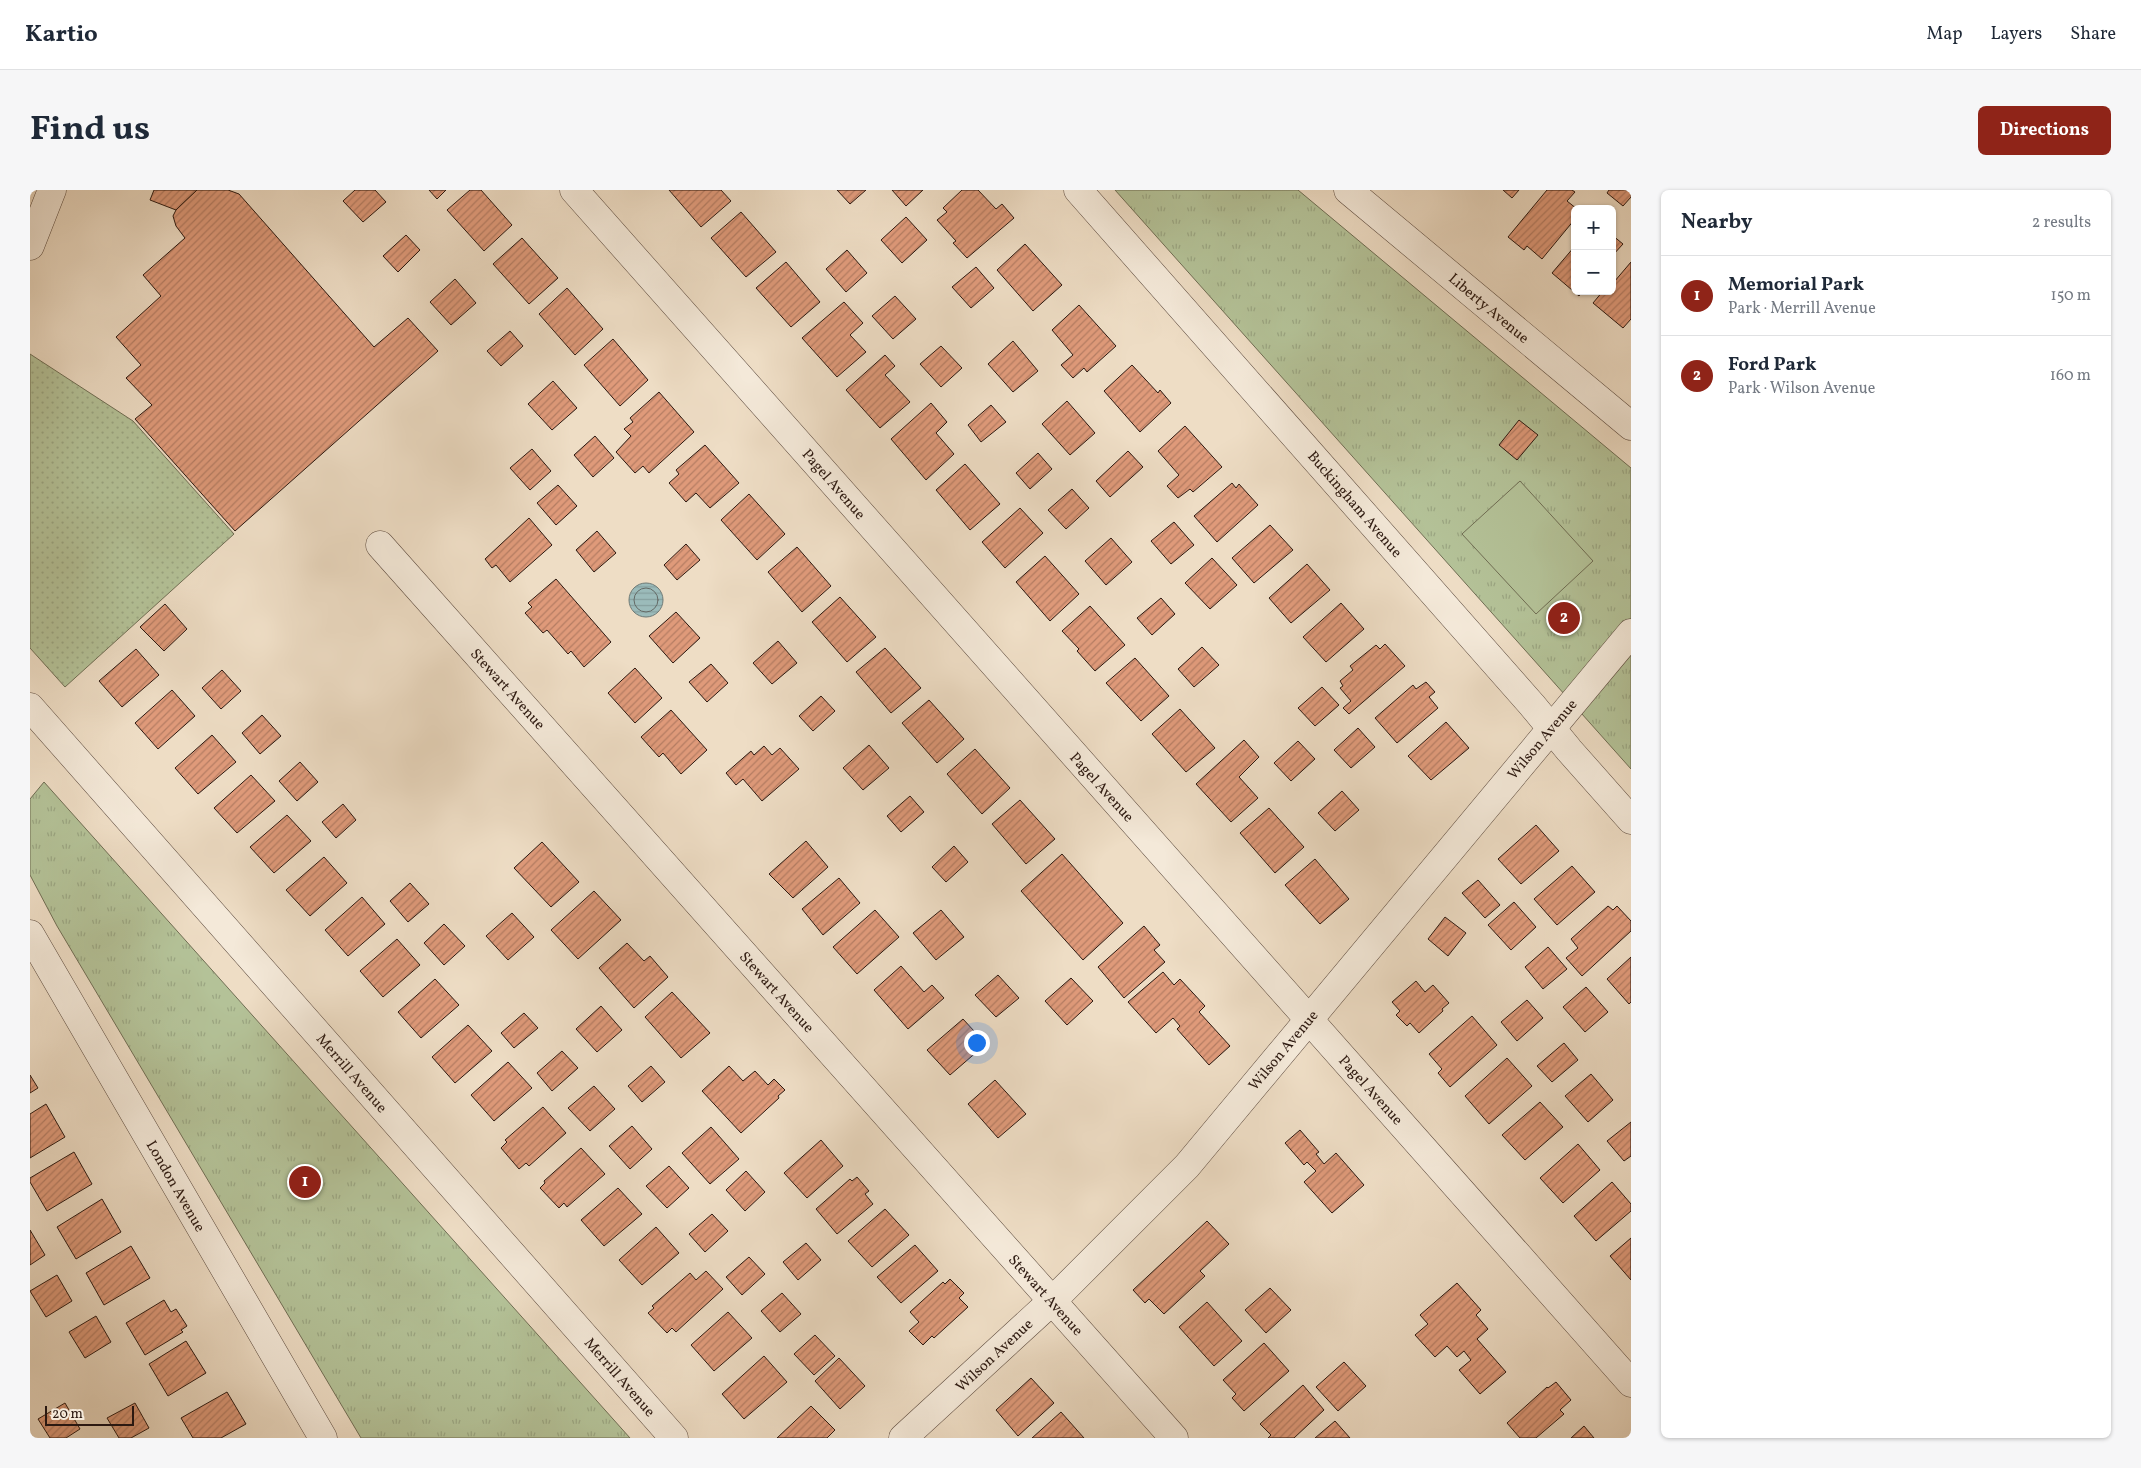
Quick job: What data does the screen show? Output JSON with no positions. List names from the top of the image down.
{
  "streets": {
    "street": [
      "Liberty Avenue",
      "Pagel Avenue",
      "Buckingham Avenue",
      "Stewart Avenue",
      "Wilson Avenue",
      "Merrill Avenue",
      "London Avenue"
    ]
  },
  "crossings": [
    ["Pagel Avenue", "Wilson Avenue"],
    ["Buckingham Avenue", "Wilson Avenue"],
    ["Stewart Avenue", "Wilson Avenue"]
  ],
  "scale_bar": "20 m",
  "page": {
    "header": "Kartio",
    "nav": ["Map", "Layers", "Share"],
    "title": "Find us",
    "buttons": "Directions",
    "heading": ["Nearby", "2 results"],
    "map_buttons": ["+", "−"],
    "list": [
      {
        "mark": "1",
        "name": "Memorial Park",
        "note": "Park · Merrill Avenue",
        "value": "150 m"
      },
      {
        "mark": "2",
        "name": "Ford Park",
        "note": "Park · Wilson Avenue",
        "value": "160 m"
      }
    ],
    "pins": ["2", "1"],
    "scale": "20 m"
  }
}
